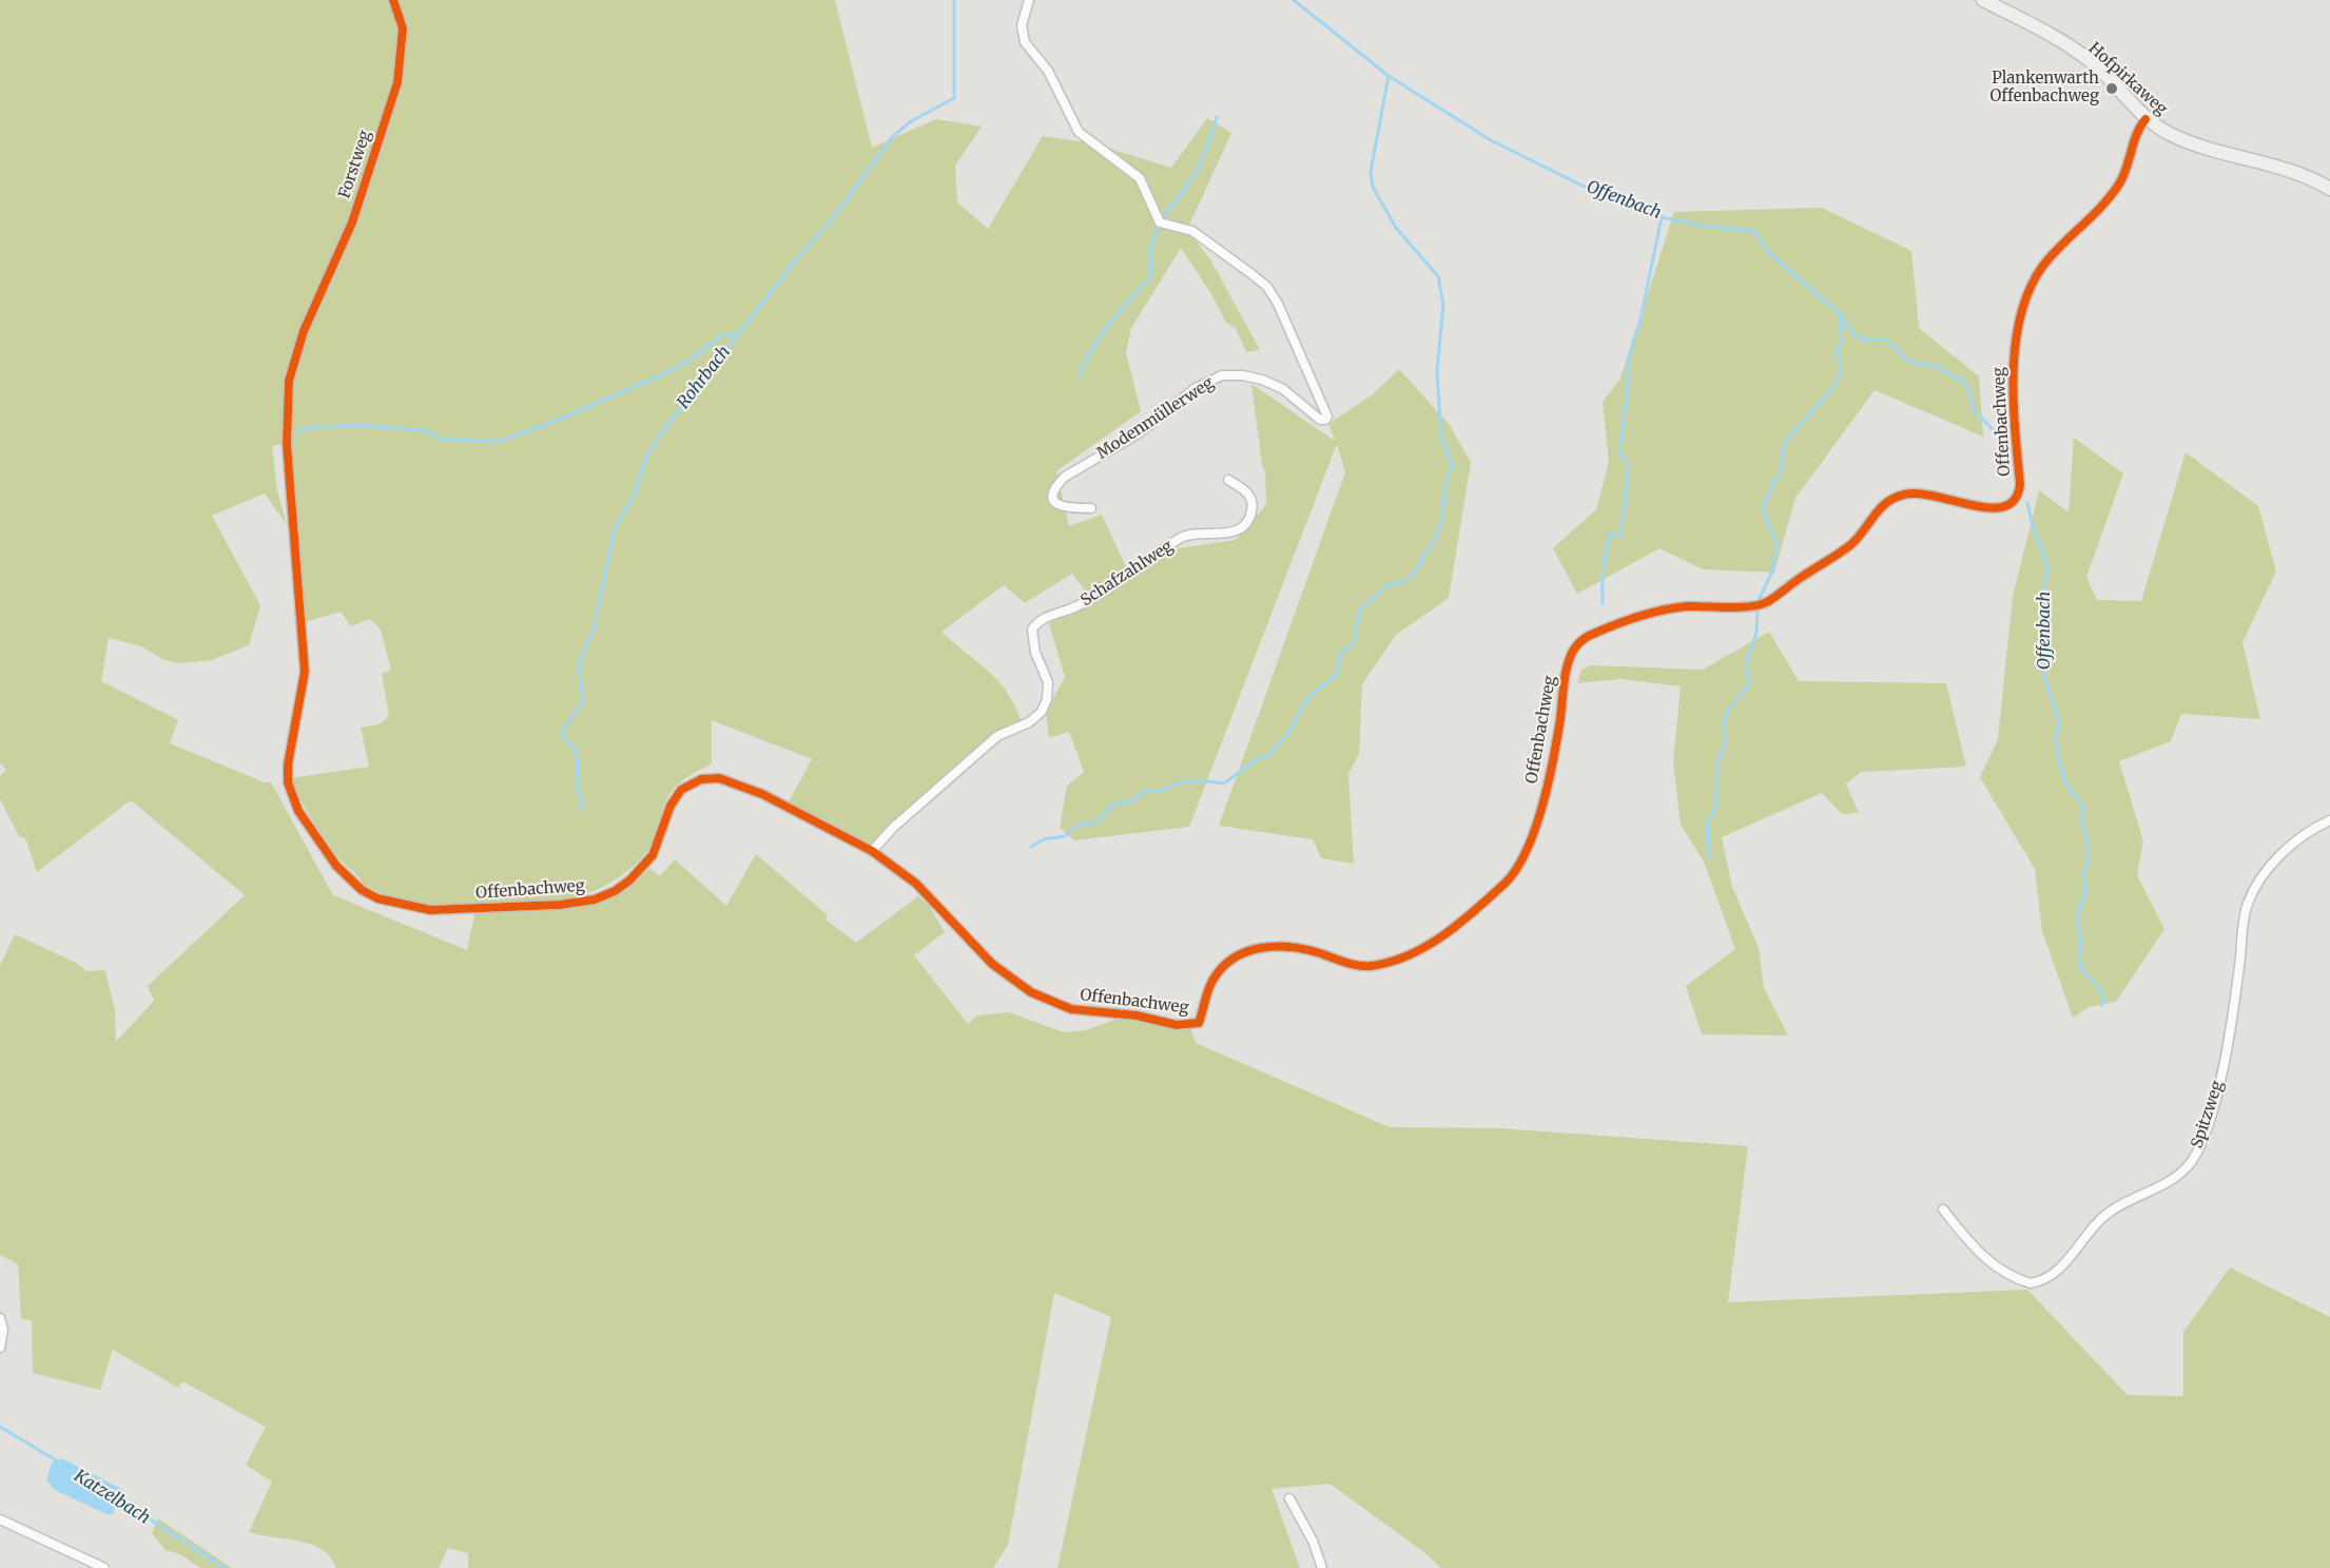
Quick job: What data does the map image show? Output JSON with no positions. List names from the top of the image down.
{
  "streets": {
    "street": [
      "Hofpirkaweg",
      "Forstweg",
      "Modenmüllerweg",
      "Offenbachweg",
      "Schafzahlweg",
      "Spitzweg"
    ]
  },
  "crossings": [
    ["Hofpirkaweg", "Offenbachweg"],
    ["Forstweg", "Offenbachweg"],
    ["Offenbachweg", "Schafzahlweg"]
  ],
  "water": ["Offenbach", "Rohrbach", "Katzelbach"],
  "places": ["Plankenwarth Offenbachweg"]
}
